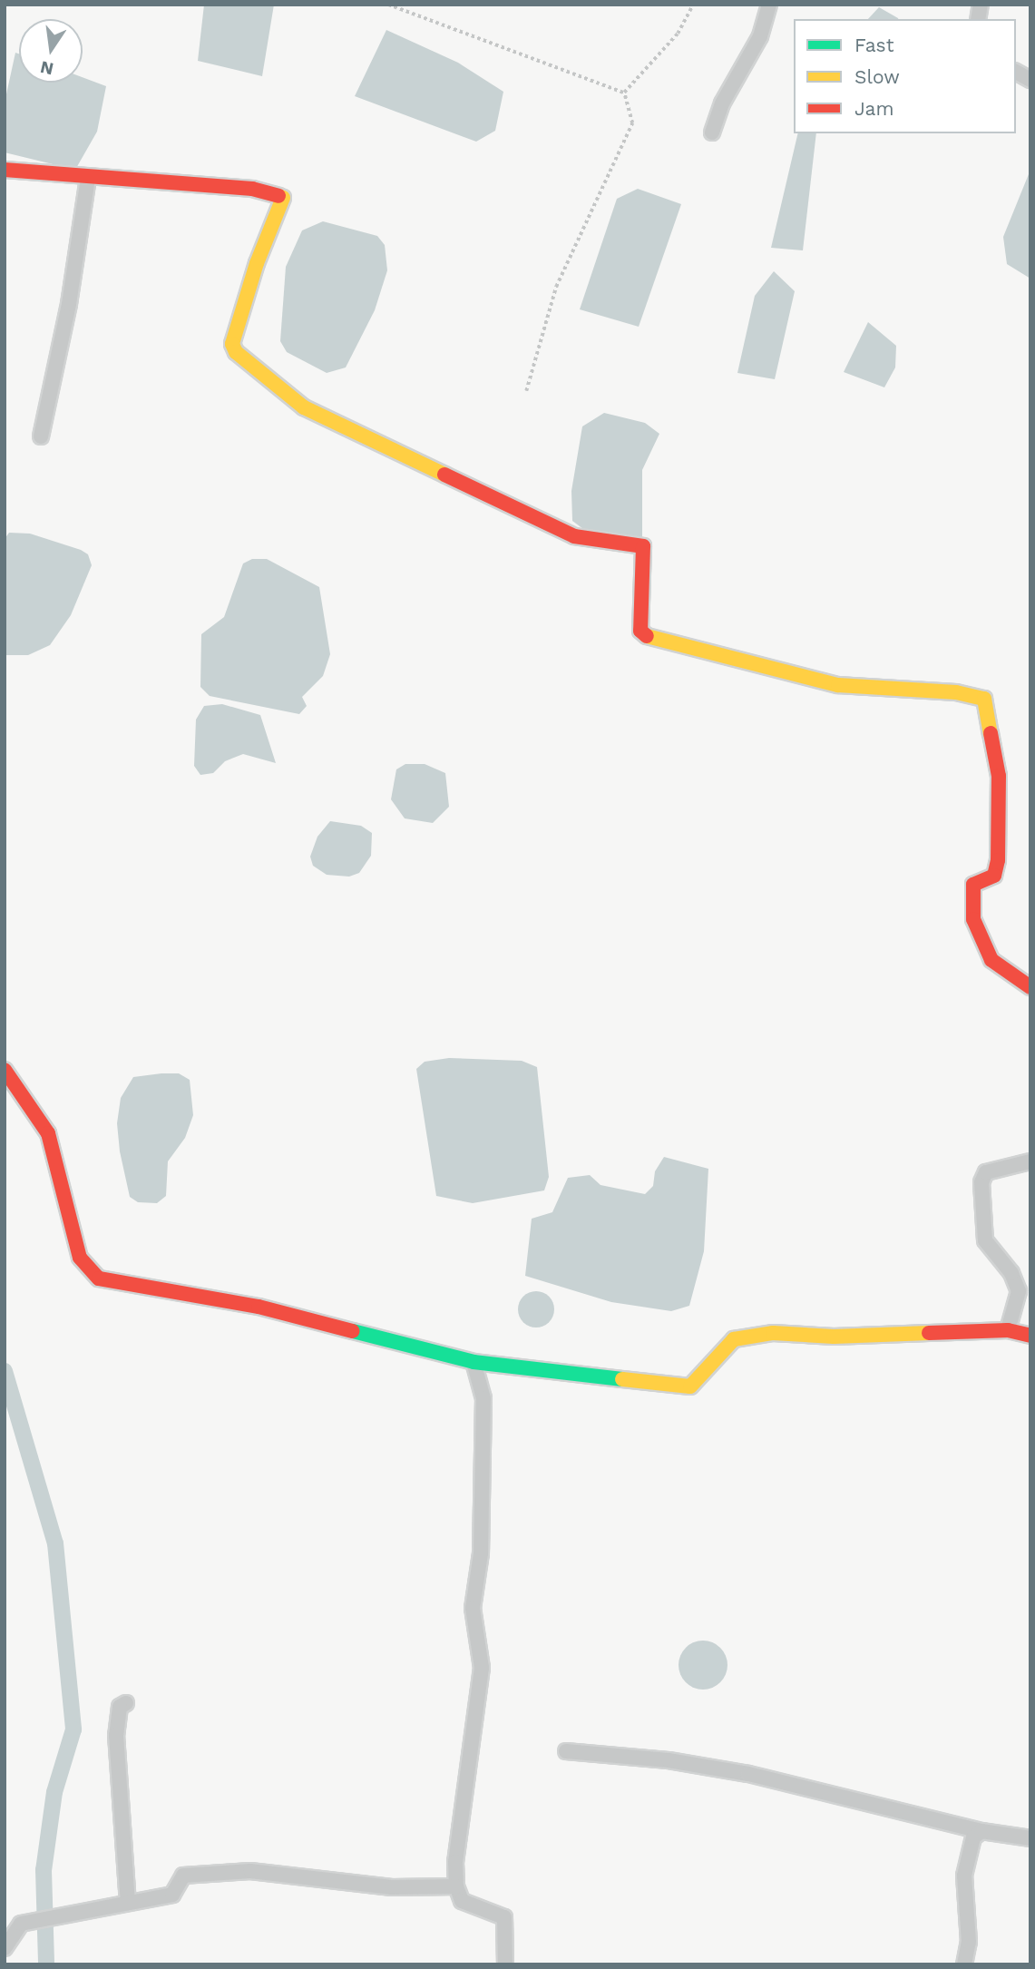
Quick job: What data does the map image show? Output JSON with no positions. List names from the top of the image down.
{
  "legend": ["Fast", "Slow", "Jam"],
  "north": "bottom"
}
